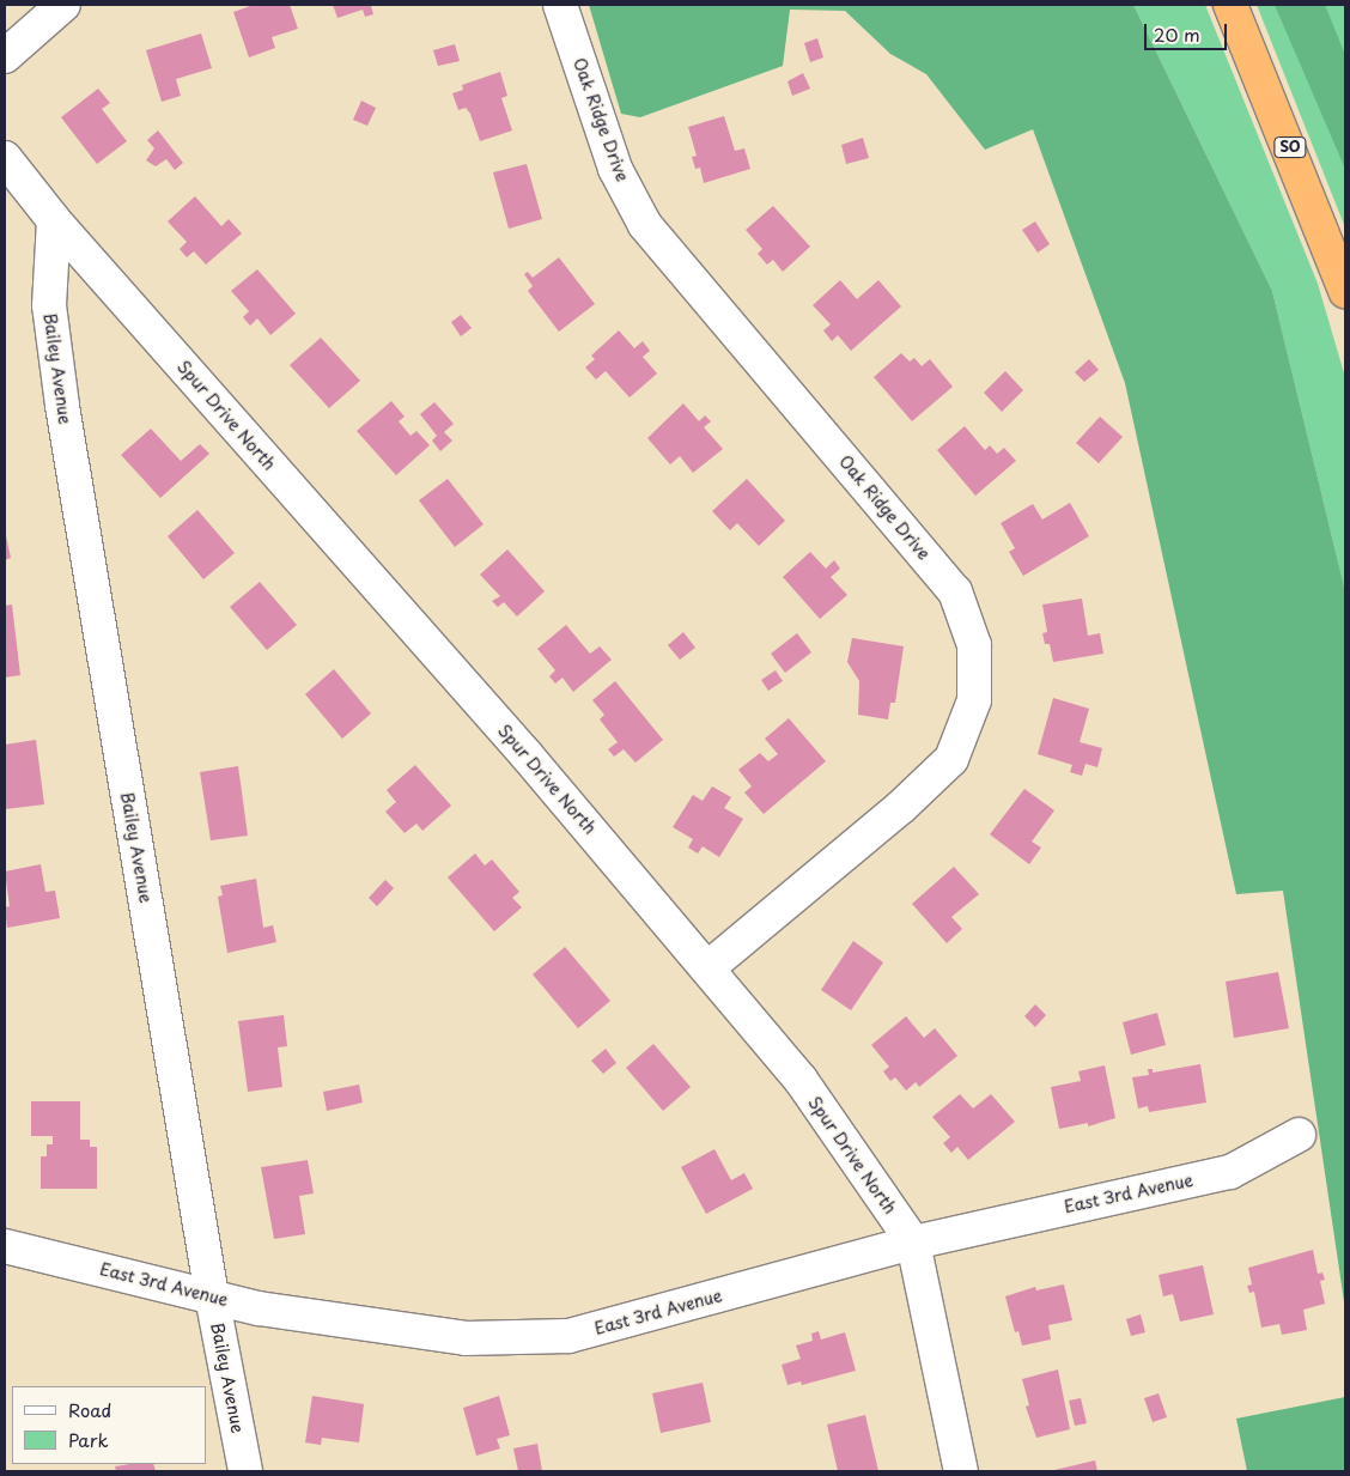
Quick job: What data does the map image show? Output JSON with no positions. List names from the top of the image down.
{
  "streets": {
    "highway": ["SO"],
    "street": [
      "Oak Ridge Drive",
      "Bailey Avenue",
      "Spur Drive North",
      "East 3rd Avenue"
    ]
  },
  "crossings": [
    ["Oak Ridge Drive", "Spur Drive North"],
    ["Bailey Avenue", "Spur Drive North"],
    ["Bailey Avenue", "East 3rd Avenue"],
    ["Spur Drive North", "East 3rd Avenue"]
  ],
  "legend": ["Road", "Park"],
  "scale_bar": "20 m"
}
